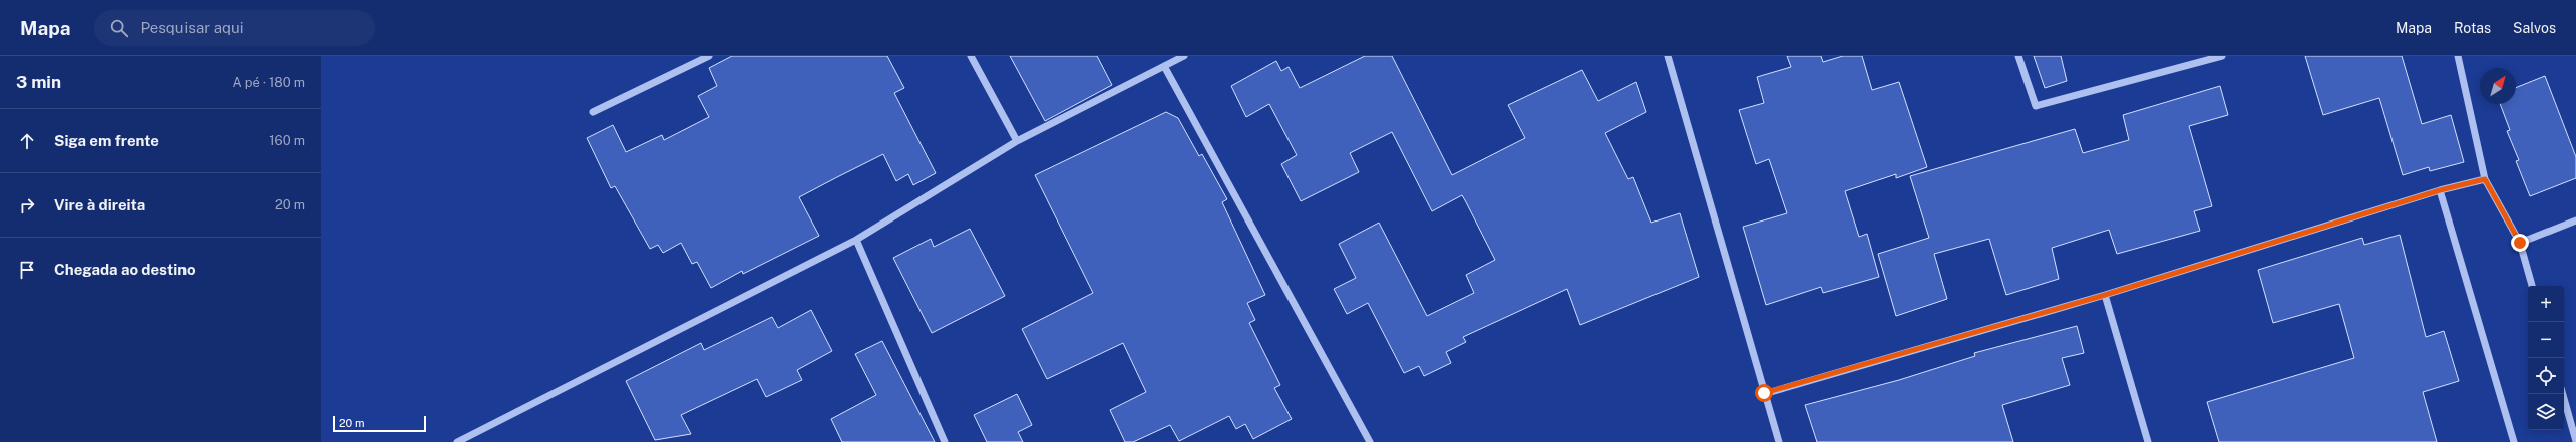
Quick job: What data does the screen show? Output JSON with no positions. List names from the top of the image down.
{
  "scale_bar": "20 m",
  "north": "top right",
  "page": {
    "header": "Mapa",
    "search": "Pesquisar aqui",
    "nav": ["Mapa", "Rotas", "Salvos"],
    "heading": ["3 min", "A pé · 180 m"],
    "list": [
      ["Siga em frente", "160 m"],
      ["Vire à direita", "20 m"],
      "Chegada ao destino"
    ],
    "map_buttons": ["+", "−"],
    "scale": "20 m"
  }
}
